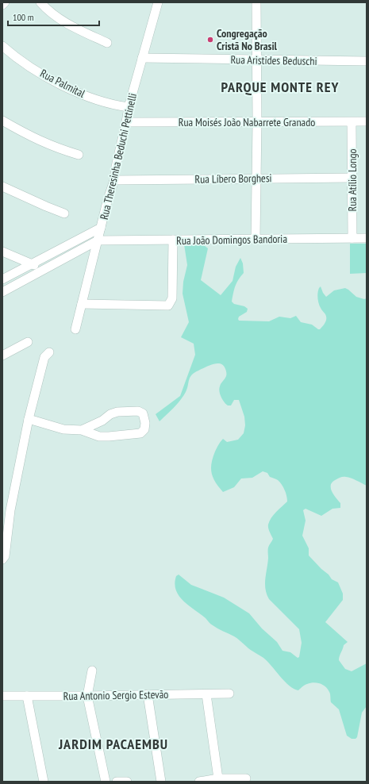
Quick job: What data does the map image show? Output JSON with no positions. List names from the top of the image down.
{
  "streets": {
    "street": [
      "Rua Aristides Beduschi",
      "Rua Palmital",
      "Rua Moisés João Nabarrete Granado",
      "Rua Theresinha Beduchi Pettinelli",
      "Rua Líbero Borghesi",
      "Rua Atílio Longo",
      "Rua João Domingos Bandoria",
      "Rua Antonio Sergio Estevão"
    ]
  },
  "crossings": [
    ["Rua Aristides Beduschi", "Rua Theresinha Beduchi Pettinelli"],
    ["Rua Palmital", "Rua Theresinha Beduchi Pettinelli"],
    ["Rua Moisés João Nabarrete Granado", "Rua Theresinha Beduchi Pettinelli"],
    ["Rua Moisés João Nabarrete Granado", "Rua Atílio Longo"],
    ["Rua Theresinha Beduchi Pettinelli", "Rua Líbero Borghesi"],
    ["Rua Theresinha Beduchi Pettinelli", "Rua João Domingos Bandoria"],
    ["Rua Líbero Borghesi", "Rua Atílio Longo"],
    ["Rua Atílio Longo", "Rua João Domingos Bandoria"]
  ],
  "districts": ["PARQUE MONTE REY", "JARDIM PACAEMBU"],
  "places": ["Congregação Cristã No Brasil"],
  "scale_bar": "100 m"
}
